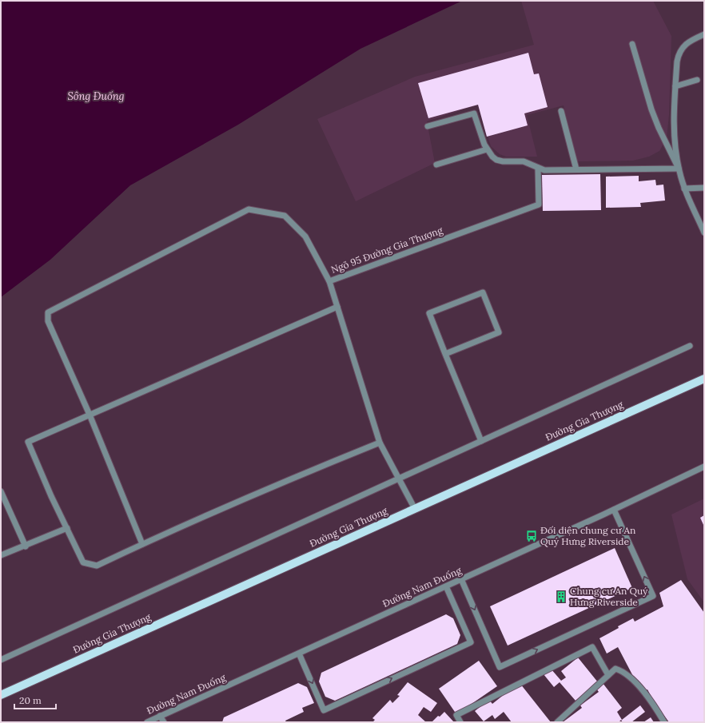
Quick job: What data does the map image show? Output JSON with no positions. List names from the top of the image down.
{
  "streets": {
    "main road": ["Đường Gia Thượng"],
    "street": ["Ngõ 95 Đường Gia Thượng", "Đường Nam Đuống"]
  },
  "crossings": [
    ["Ngõ 95 Đường Gia Thượng", "Đường Gia Thượng"]
  ],
  "water": ["Sông Đuống"],
  "places": {
    "bus stop": ["Đối diện chung cư An Quý Hưng Riverside"],
    "building": ["Chung cư An Quý Hưng Riverside"]
  },
  "scale_bar": "20 m"
}
